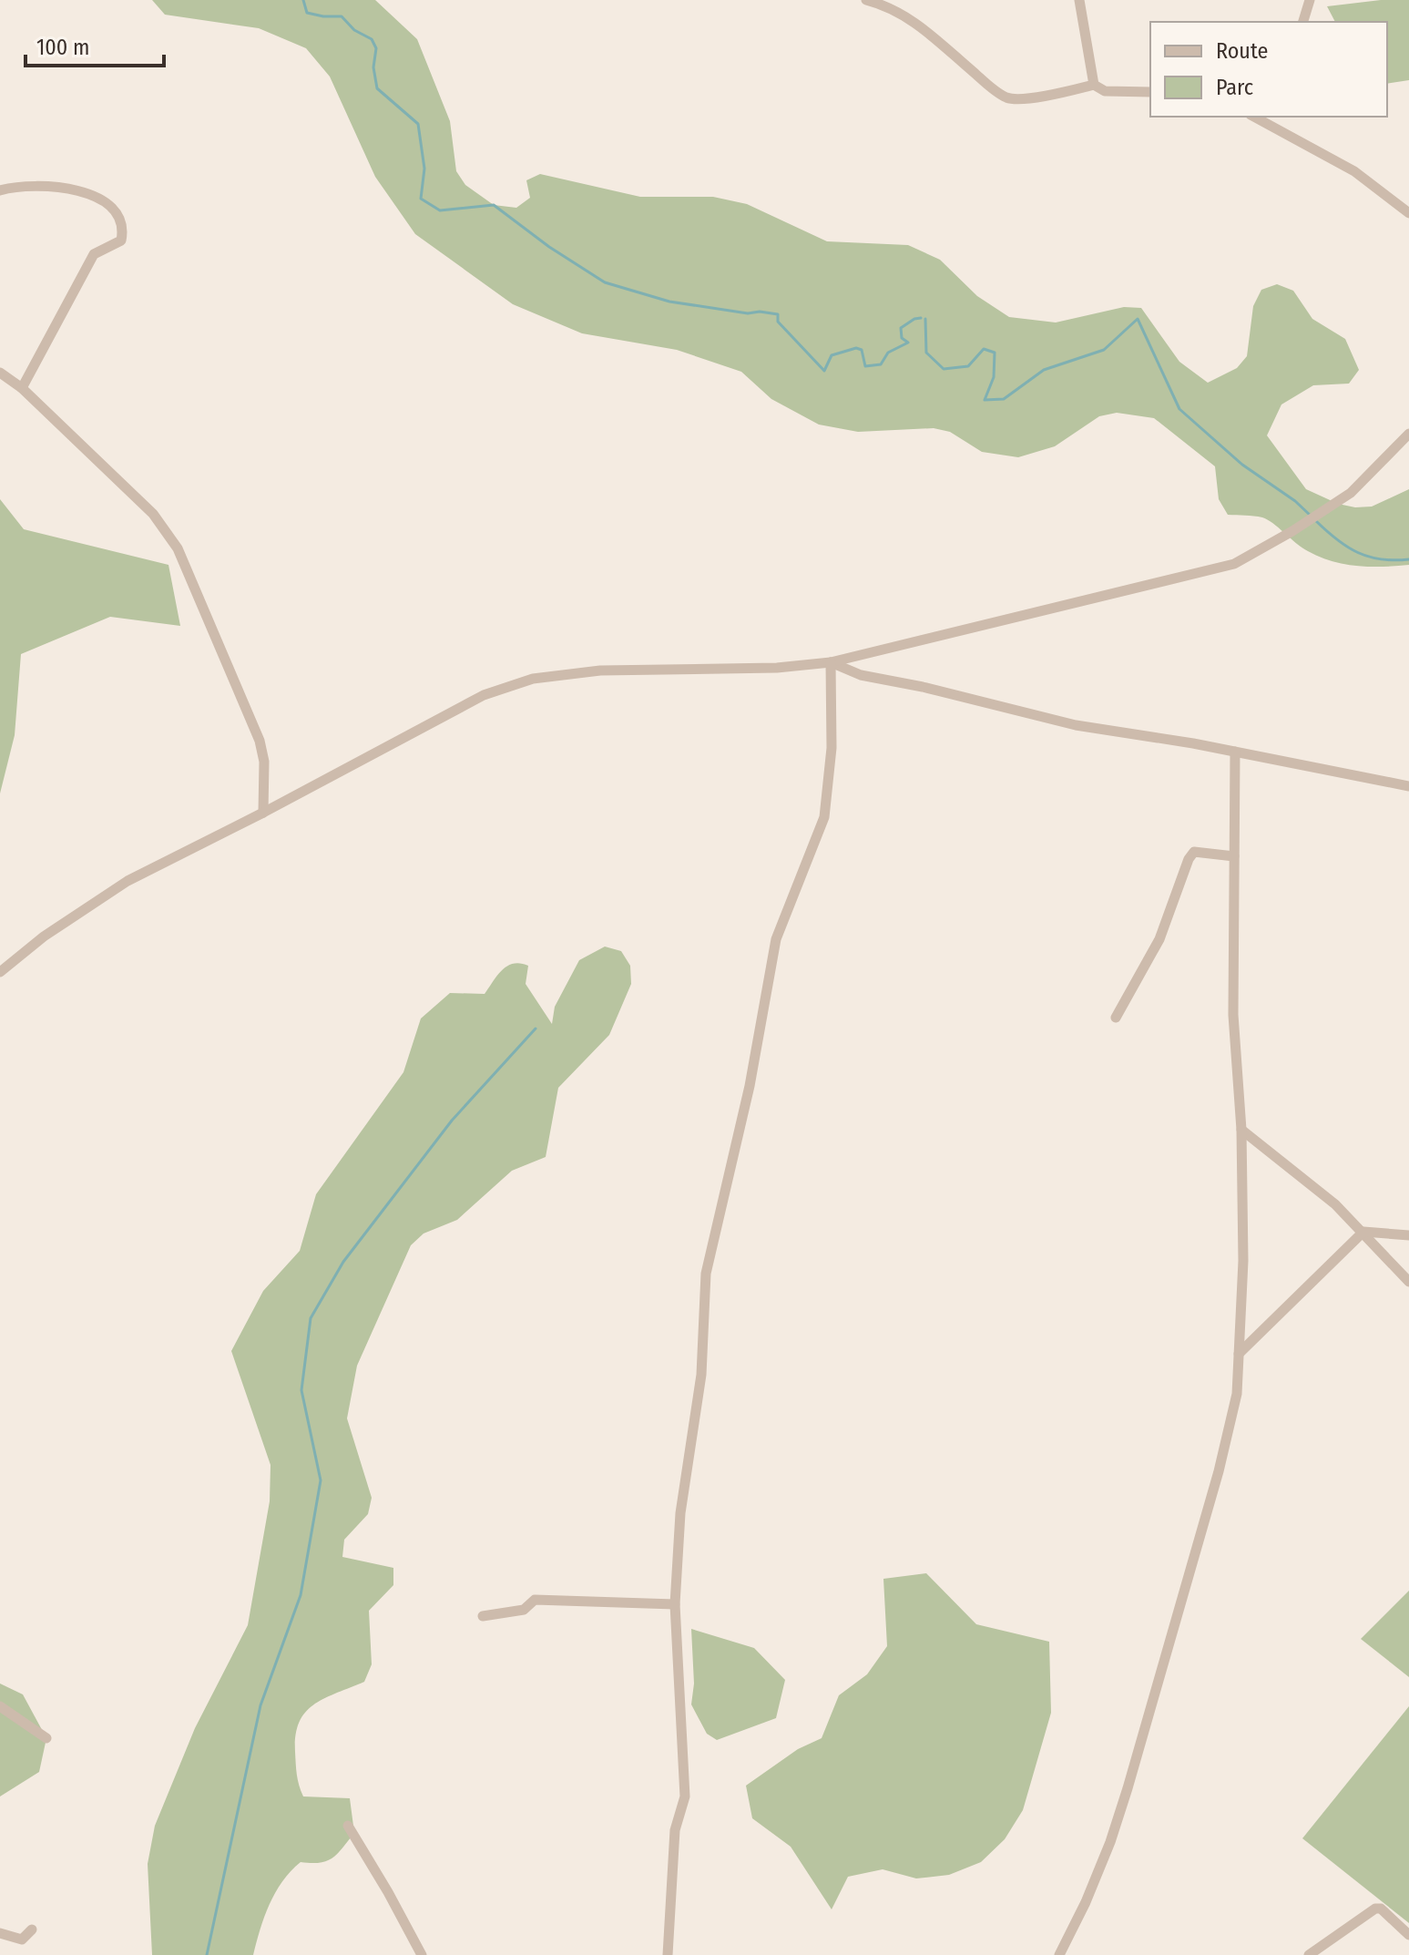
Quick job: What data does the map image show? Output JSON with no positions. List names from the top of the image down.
{
  "legend": ["Route", "Parc"],
  "scale_bar": "100 m"
}
